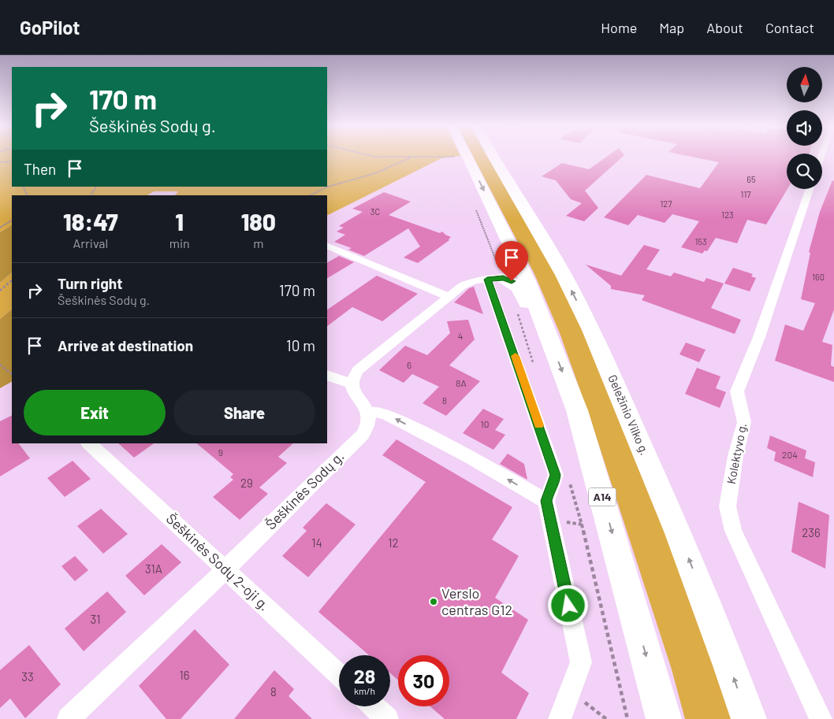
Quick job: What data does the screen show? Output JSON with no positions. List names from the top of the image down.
{
  "streets": {
    "highway": ["Geležinio Vilko g.", "A14"],
    "street": ["Kolektyvo g.", "Šeškinės Sodų g.", "Šeškinės Sodų 2-oji g."]
  },
  "crossings": [
    ["Šeškinės Sodų g.", "Šeškinės Sodų 2-oji g."]
  ],
  "places": ["Verslo centras G12"],
  "house_numbers": [
    "65",
    "117",
    "127",
    "3C",
    "123",
    "153",
    "160",
    "4",
    "6",
    "8A",
    "8",
    "10",
    "9",
    "204",
    "29",
    "236",
    "14",
    "12",
    "31A",
    "31",
    "16",
    "33",
    "8"
  ],
  "north": "top",
  "page": {
    "header": "GoPilot",
    "nav": [
      "Home",
      "Map",
      "About",
      "Contact"
    ],
    "turn": ["170 m", "Šeškinės Sodų g."],
    "then": "Then",
    "eta": [
      "18:47",
      "Arrival",
      "1",
      "min",
      "180",
      "m"
    ],
    "list": [
      {
        "name": "Turn right",
        "note": "Šeškinės Sodų g.",
        "value": "170 m"
      },
      {
        "name": "Arrive at destination",
        "value": "10 m"
      }
    ],
    "buttons": ["Exit", "Share"],
    "speed": "28 km/h",
    "limit": "30"
  }
}
